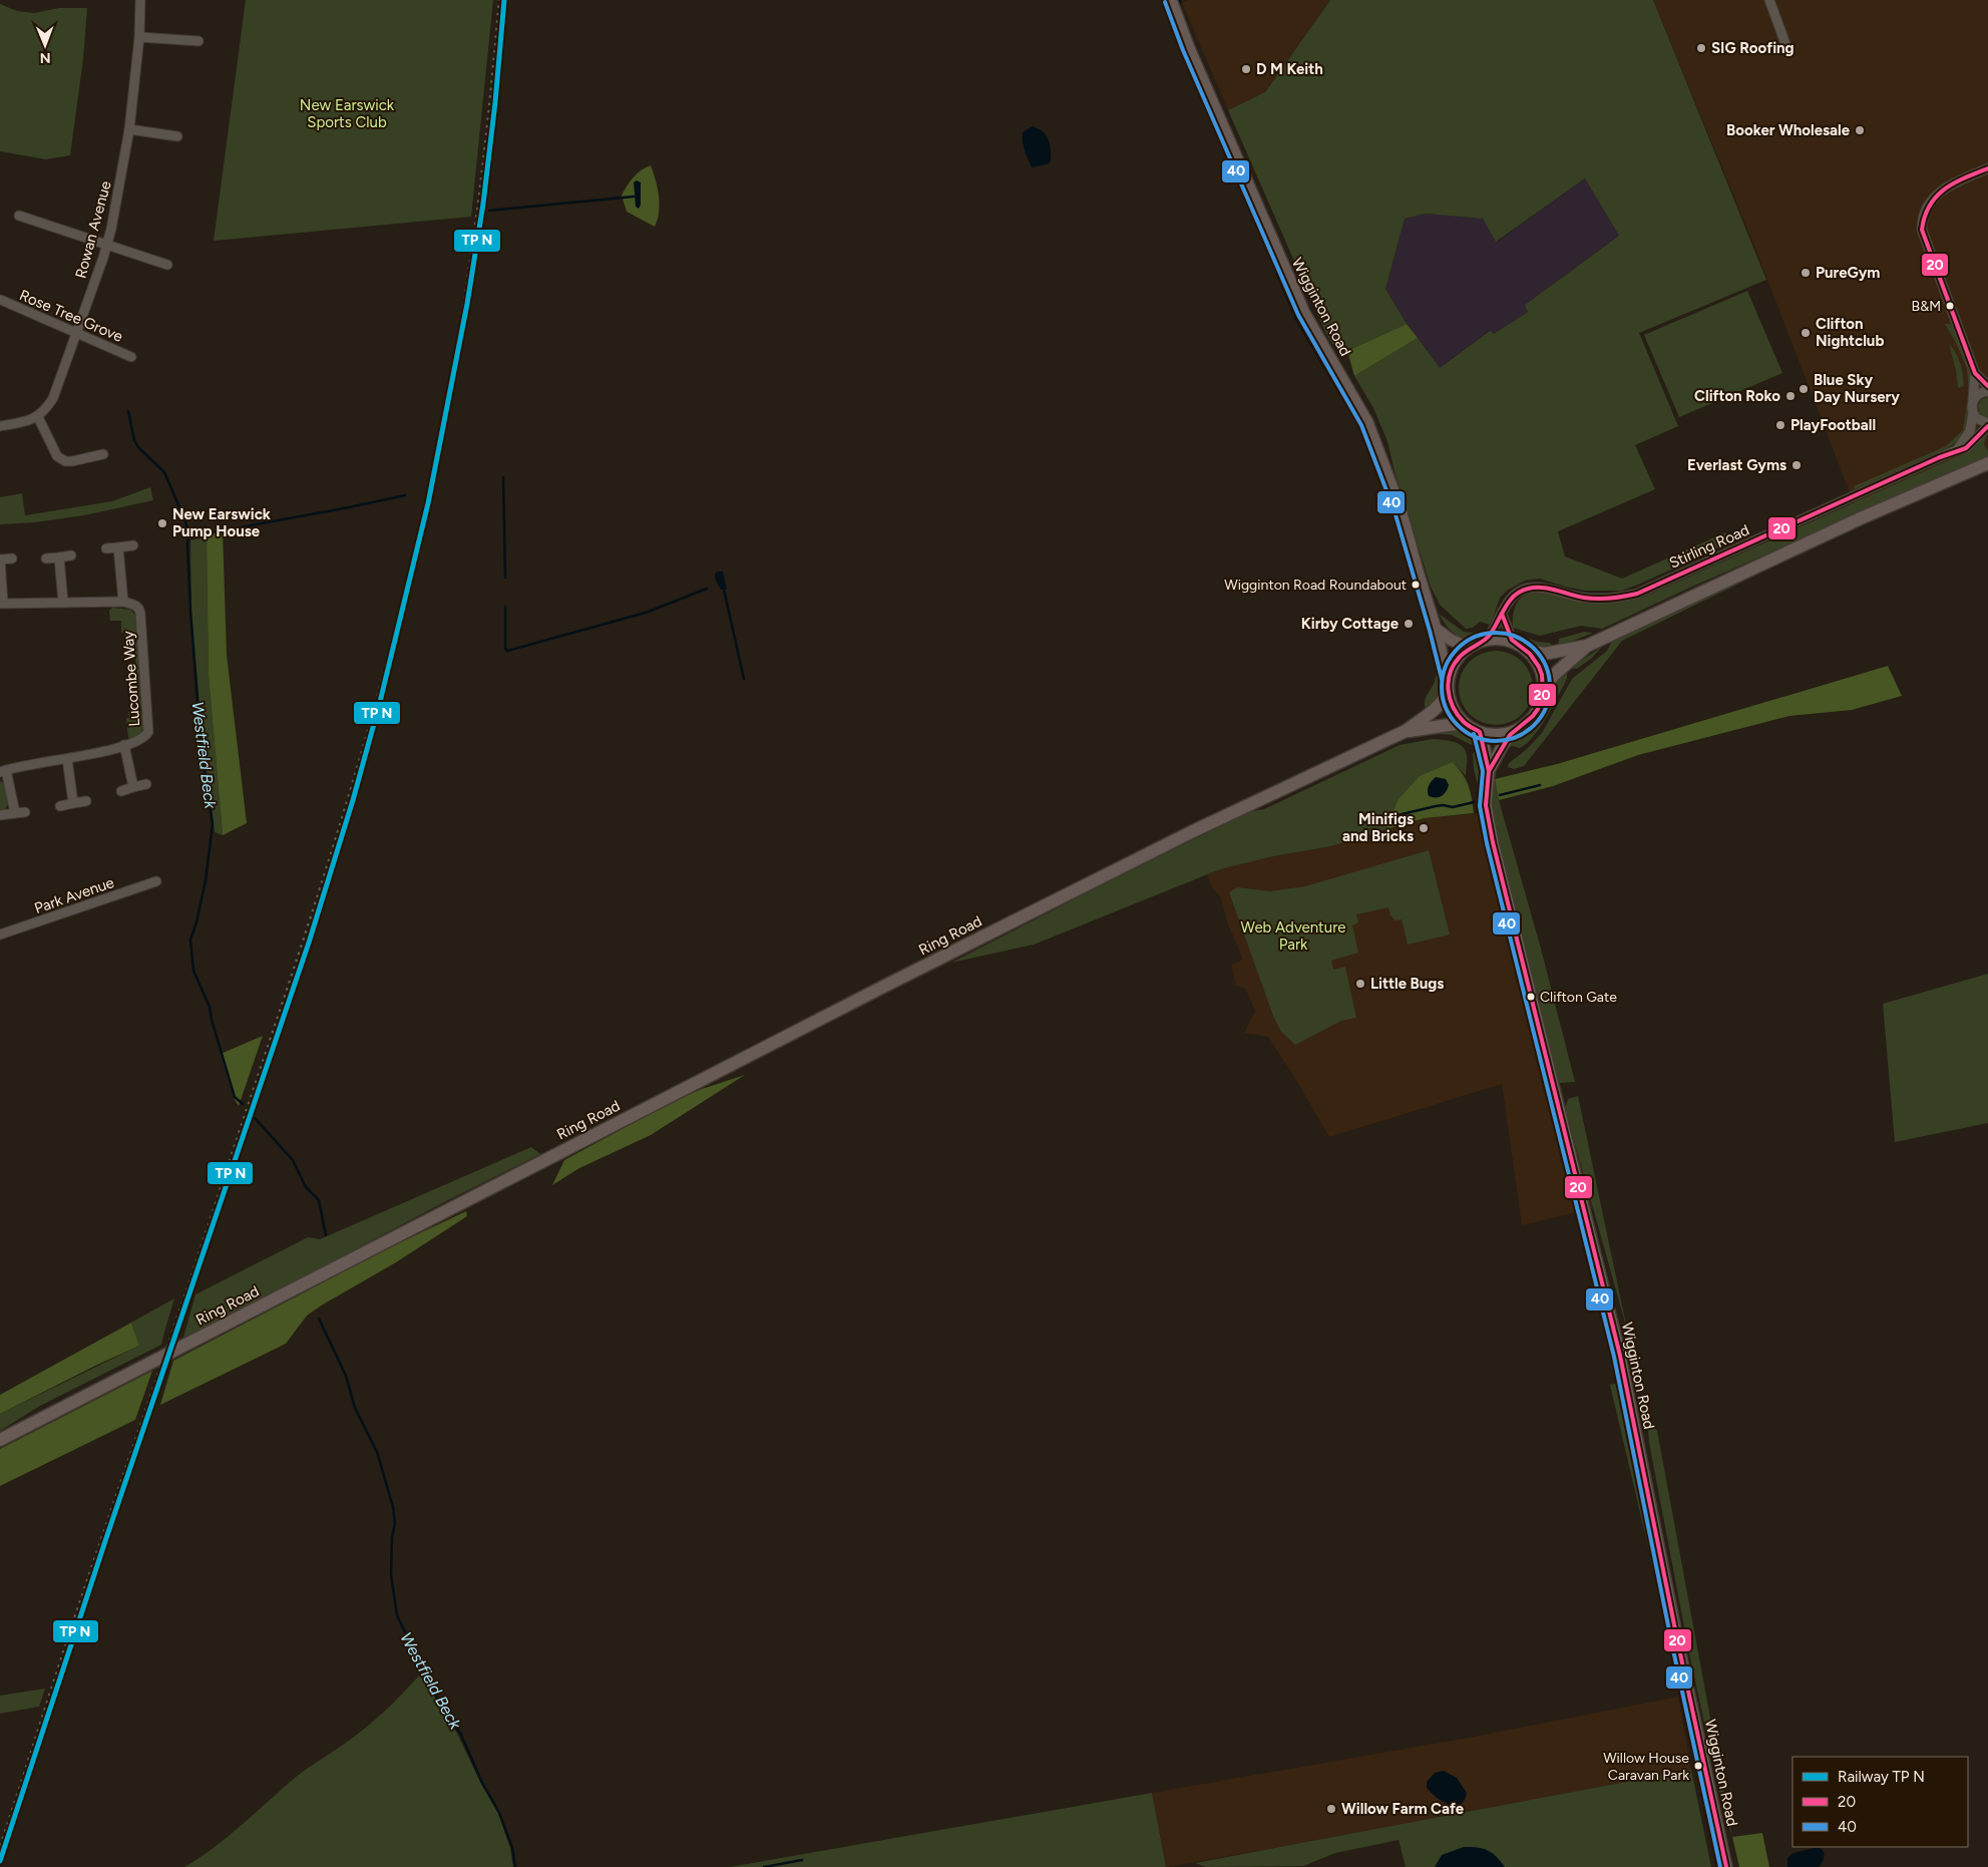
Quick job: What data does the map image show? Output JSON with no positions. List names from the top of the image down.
{
  "streets": {
    "highway": ["Ring Road"],
    "main road": ["Wigginton Road"],
    "street": [
      "Rowan Avenue",
      "Rose Tree Grove",
      "Stirling Road",
      "Lucombe Way",
      "Park Avenue"
    ]
  },
  "crossings": [
    ["Rowan Avenue", "Rose Tree Grove"],
    ["Wigginton Road", "Stirling Road"]
  ],
  "water": ["Westfield Beck"],
  "parks": ["New Earswick Sports Club", "Web Adventure Park"],
  "places": [
    "SIG Roofing",
    "D M Keith",
    "Booker Wholesale",
    "PureGym",
    "B&M",
    "Clifton Nightclub",
    "Blue Sky Day Nursery",
    "Clifton Roko",
    "PlayFootball",
    "Everlast Gyms",
    "New Earswick Pump House",
    "Wigginton Road Roundabout",
    "Kirby Cottage",
    "Minifigs and Bricks",
    "Little Bugs",
    "Clifton Gate",
    "Willow House Caravan Park",
    "Willow Farm Cafe"
  ],
  "lines": ["transit line 40", "transit line 20"],
  "legend": ["Railway TP N", "20", "40"],
  "north": "bottom"
}
